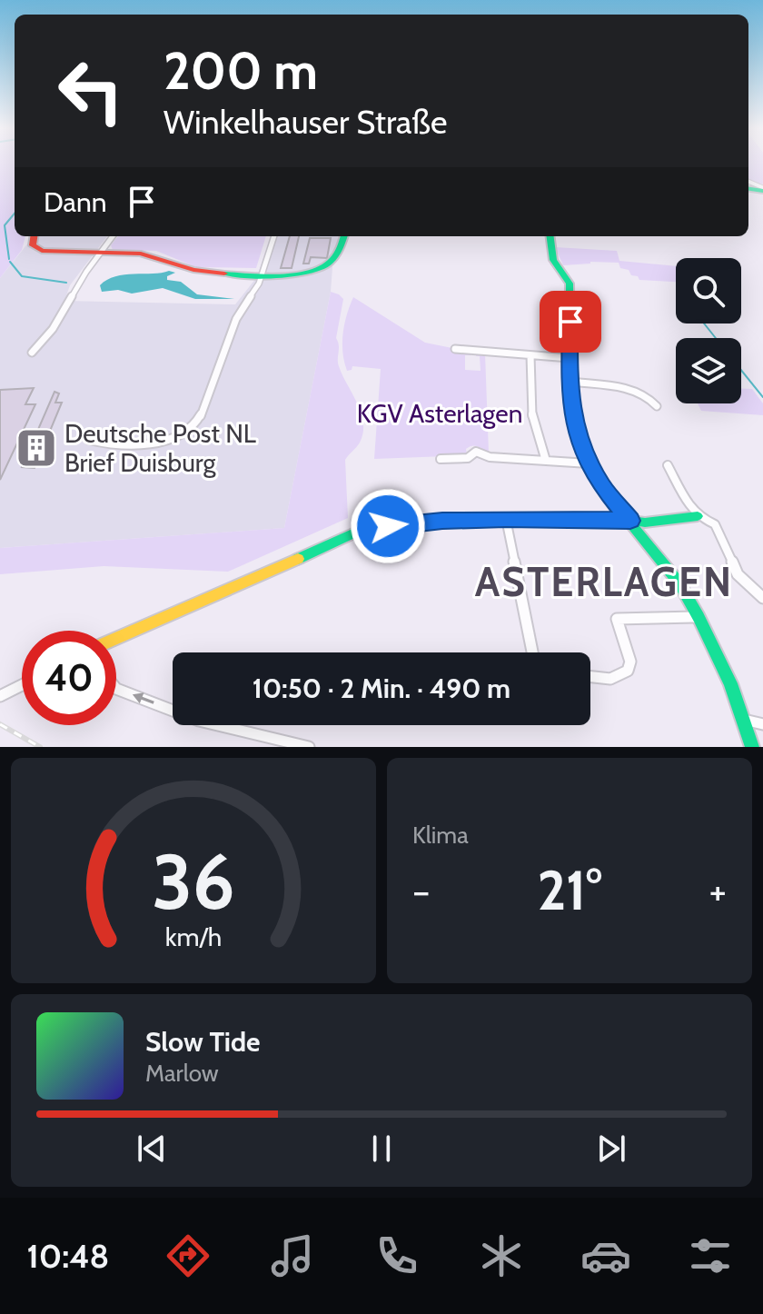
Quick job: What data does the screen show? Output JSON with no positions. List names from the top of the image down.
{
  "districts": ["ASTERLAGEN"],
  "parks": ["KGV Asterlagen"],
  "places": {
    "building": ["Deutsche Post NL Brief Duisburg"]
  },
  "page": {
    "turn": ["200 m", "Winkelhauser Straße"],
    "then": "Dann",
    "limit": "40",
    "trip": "10:50 · 2 Min. · 490 m",
    "tile": "Klima",
    "heat": ["−", "21°", "+"],
    "song": ["Slow Tide", "Marlow"],
    "tabs": "10:48",
    "gauge": ["36", "km/h"]
  }
}
